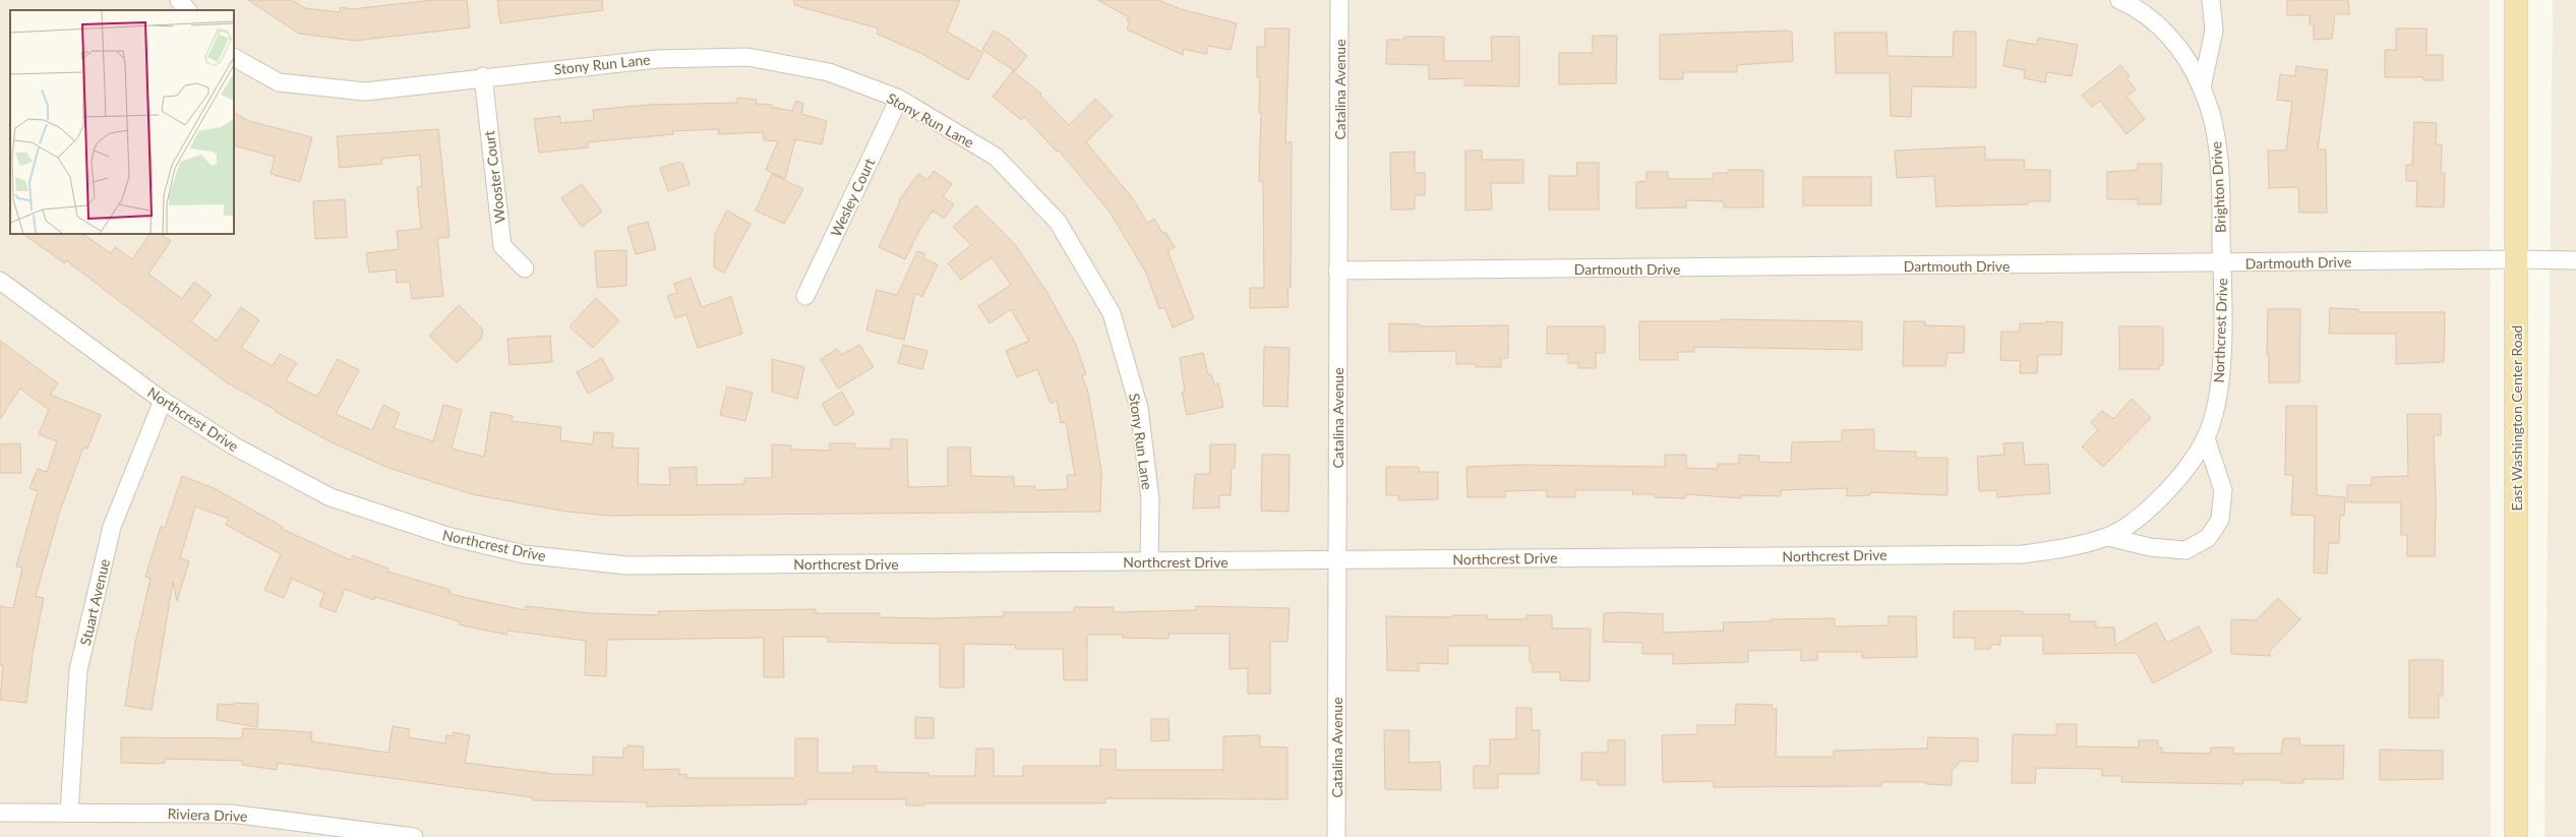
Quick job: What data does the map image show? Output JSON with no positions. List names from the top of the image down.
{
  "streets": {
    "main road": ["East Washington Center Road"],
    "street": [
      "Stony Run Lane",
      "Catalina Avenue",
      "Wooster Court",
      "Brighton Drive",
      "Wesley Court",
      "Dartmouth Drive",
      "Northcrest Drive",
      "Stuart Avenue",
      "Riviera Drive"
    ]
  },
  "crossings": [
    ["Stony Run Lane", "Wooster Court"],
    ["Stony Run Lane", "Wesley Court"],
    ["Stony Run Lane", "Northcrest Drive"],
    ["Catalina Avenue", "Dartmouth Drive"],
    ["Catalina Avenue", "Northcrest Drive"],
    ["Brighton Drive", "Dartmouth Drive"],
    ["Brighton Drive", "Northcrest Drive"],
    ["Dartmouth Drive", "Northcrest Drive"],
    ["Dartmouth Drive", "East Washington Center Road"],
    ["Northcrest Drive", "Stuart Avenue"],
    ["Stuart Avenue", "Riviera Drive"]
  ]
}
